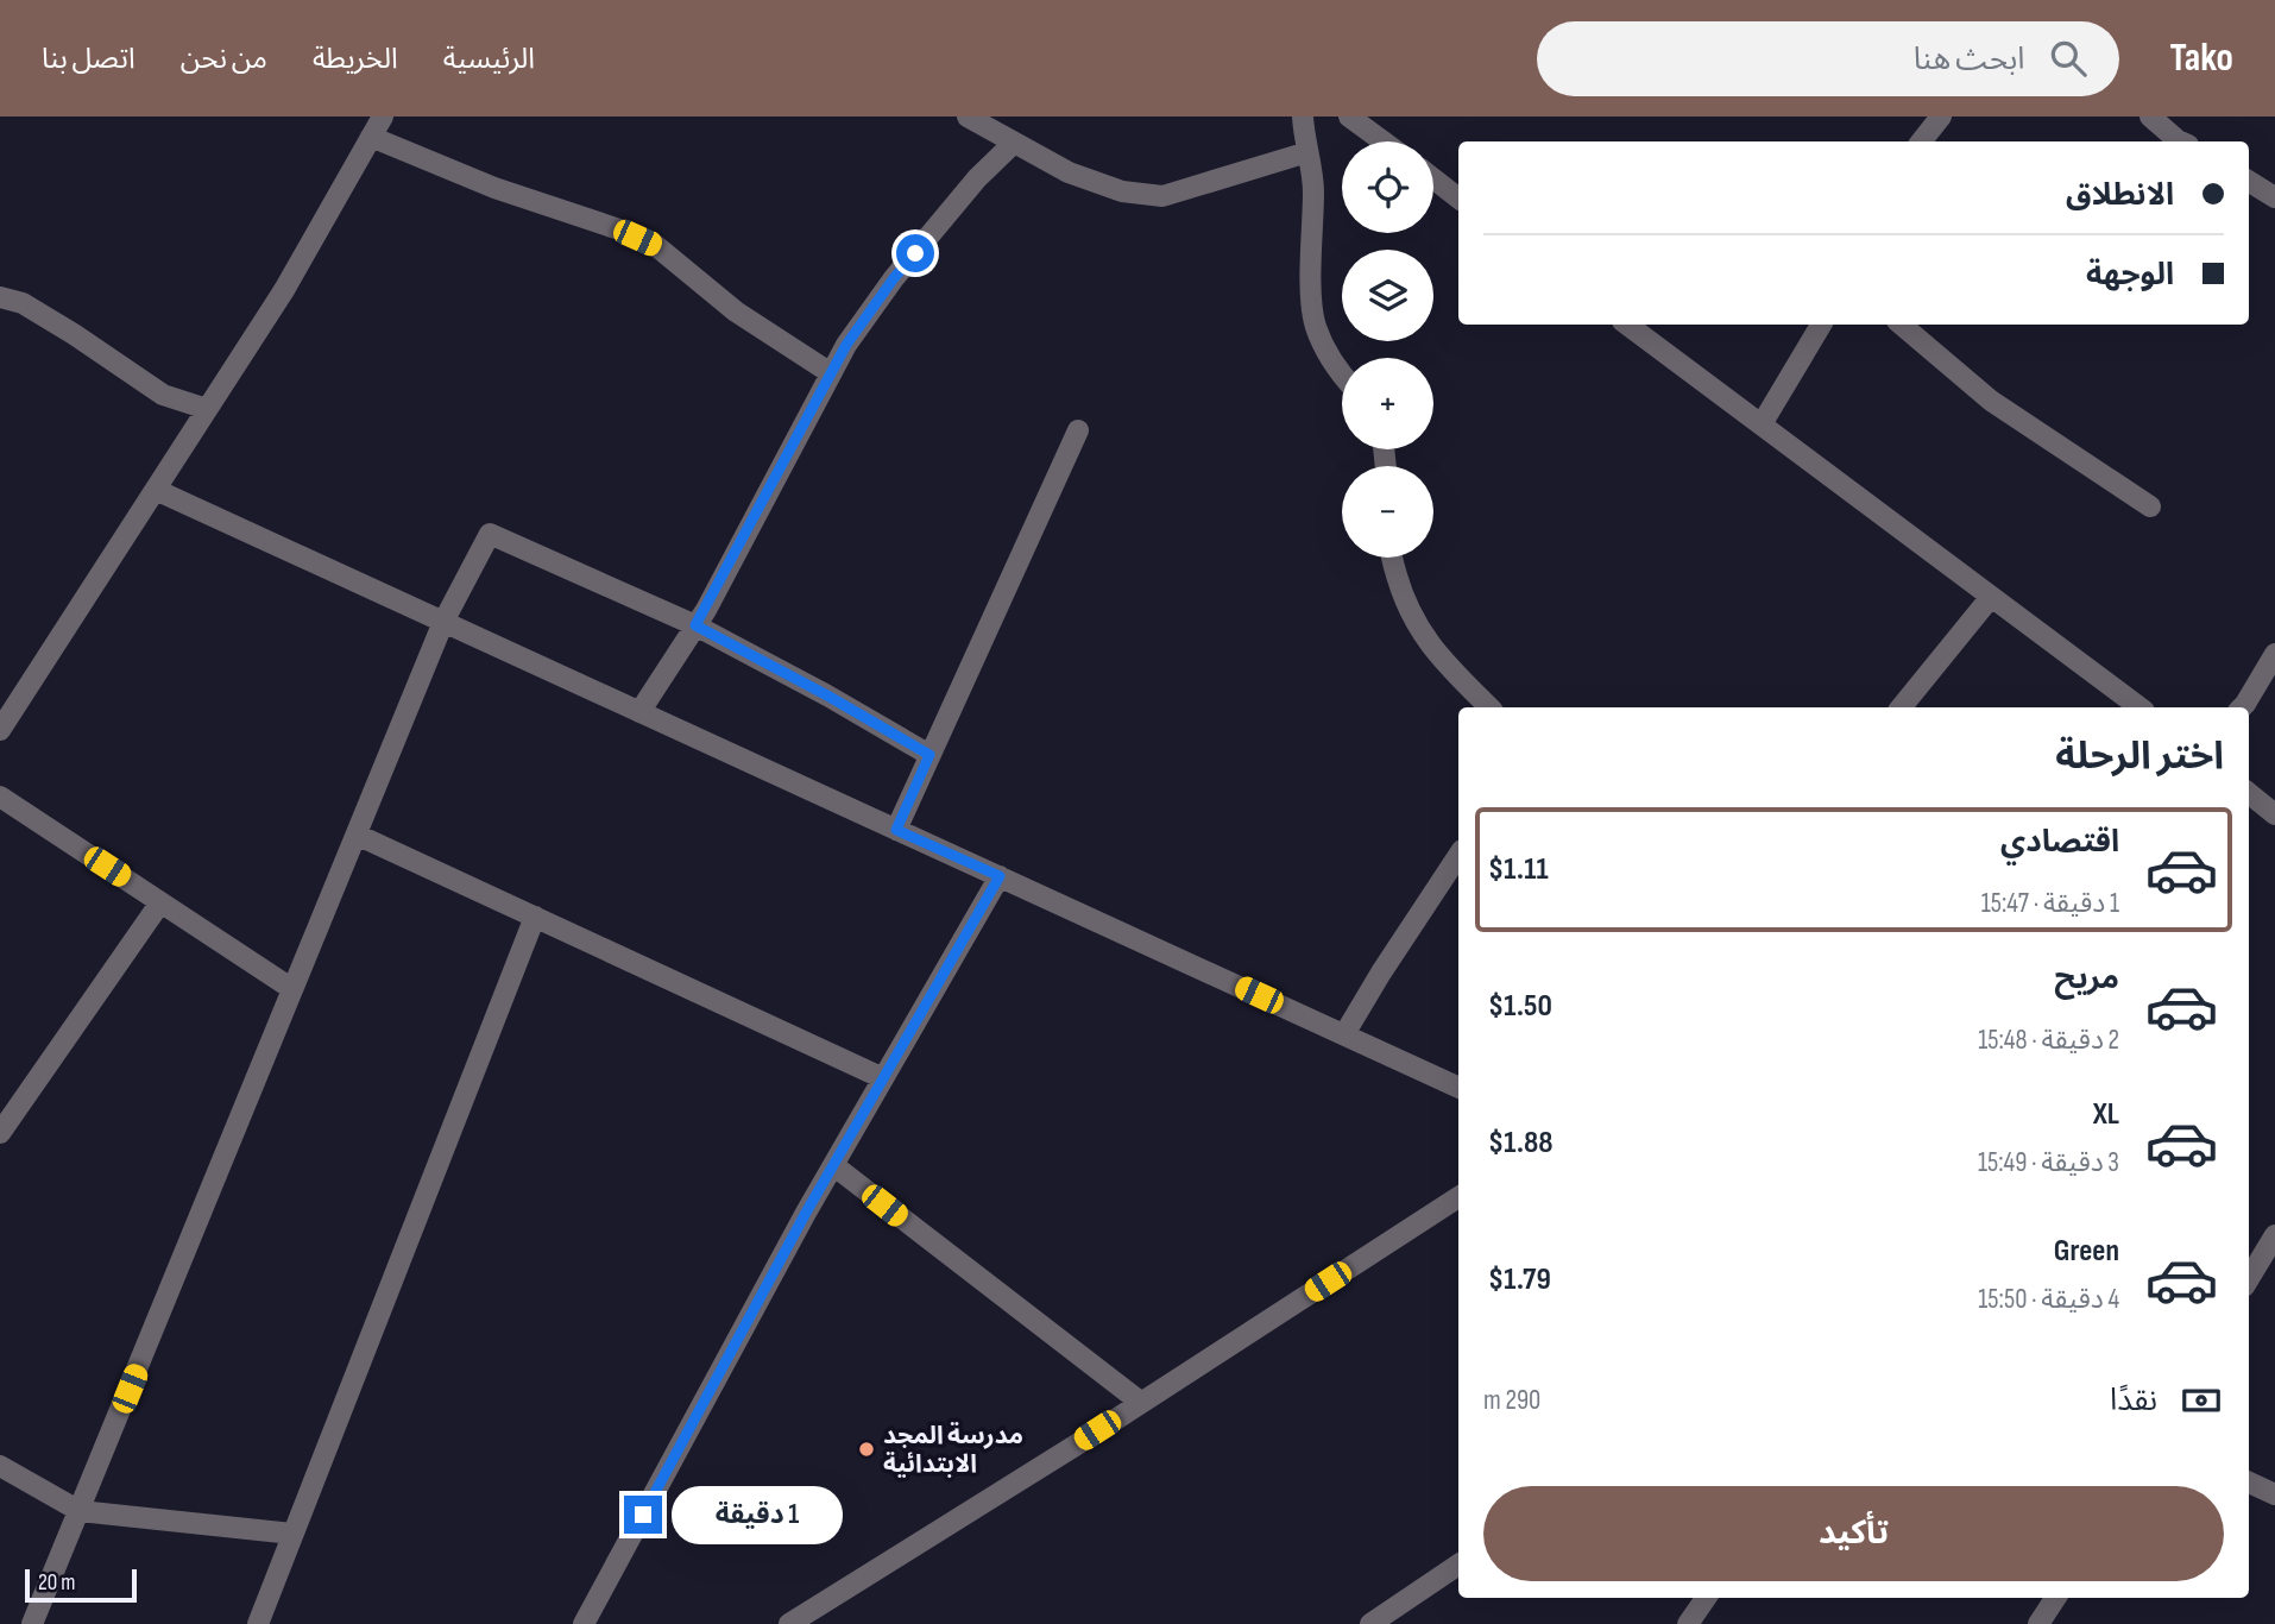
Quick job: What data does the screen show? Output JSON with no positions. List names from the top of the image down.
{
  "places": ["مدرسة المجد الابتدائية"],
  "scale_bar": "20 m",
  "page": {
    "header": "Tako",
    "search": "ابحث هنا",
    "nav": [
      "الرئيسية",
      "الخريطة",
      "من نحن",
      "اتصل بنا"
    ],
    "map_buttons": ["+", "−"],
    "banner": ["الانطلاق", "الوجهة"],
    "heading": "اختر الرحلة",
    "list": [
      {
        "name": "اقتصادي",
        "note": "1 دقيقة · 15:47",
        "value": "$1.11"
      },
      {
        "name": "مريح",
        "note": "2 دقيقة · 15:48",
        "value": "$1.50"
      },
      {
        "name": "XL",
        "note": "3 دقيقة · 15:49",
        "value": "$1.88"
      },
      {
        "name": "Green",
        "note": "4 دقيقة · 15:50",
        "value": "$1.79"
      }
    ],
    "pay": ["نقدًا", "290 m"],
    "buttons": "تأكيد",
    "bubble": "1 دقيقة",
    "scale": "20 m"
  }
}
